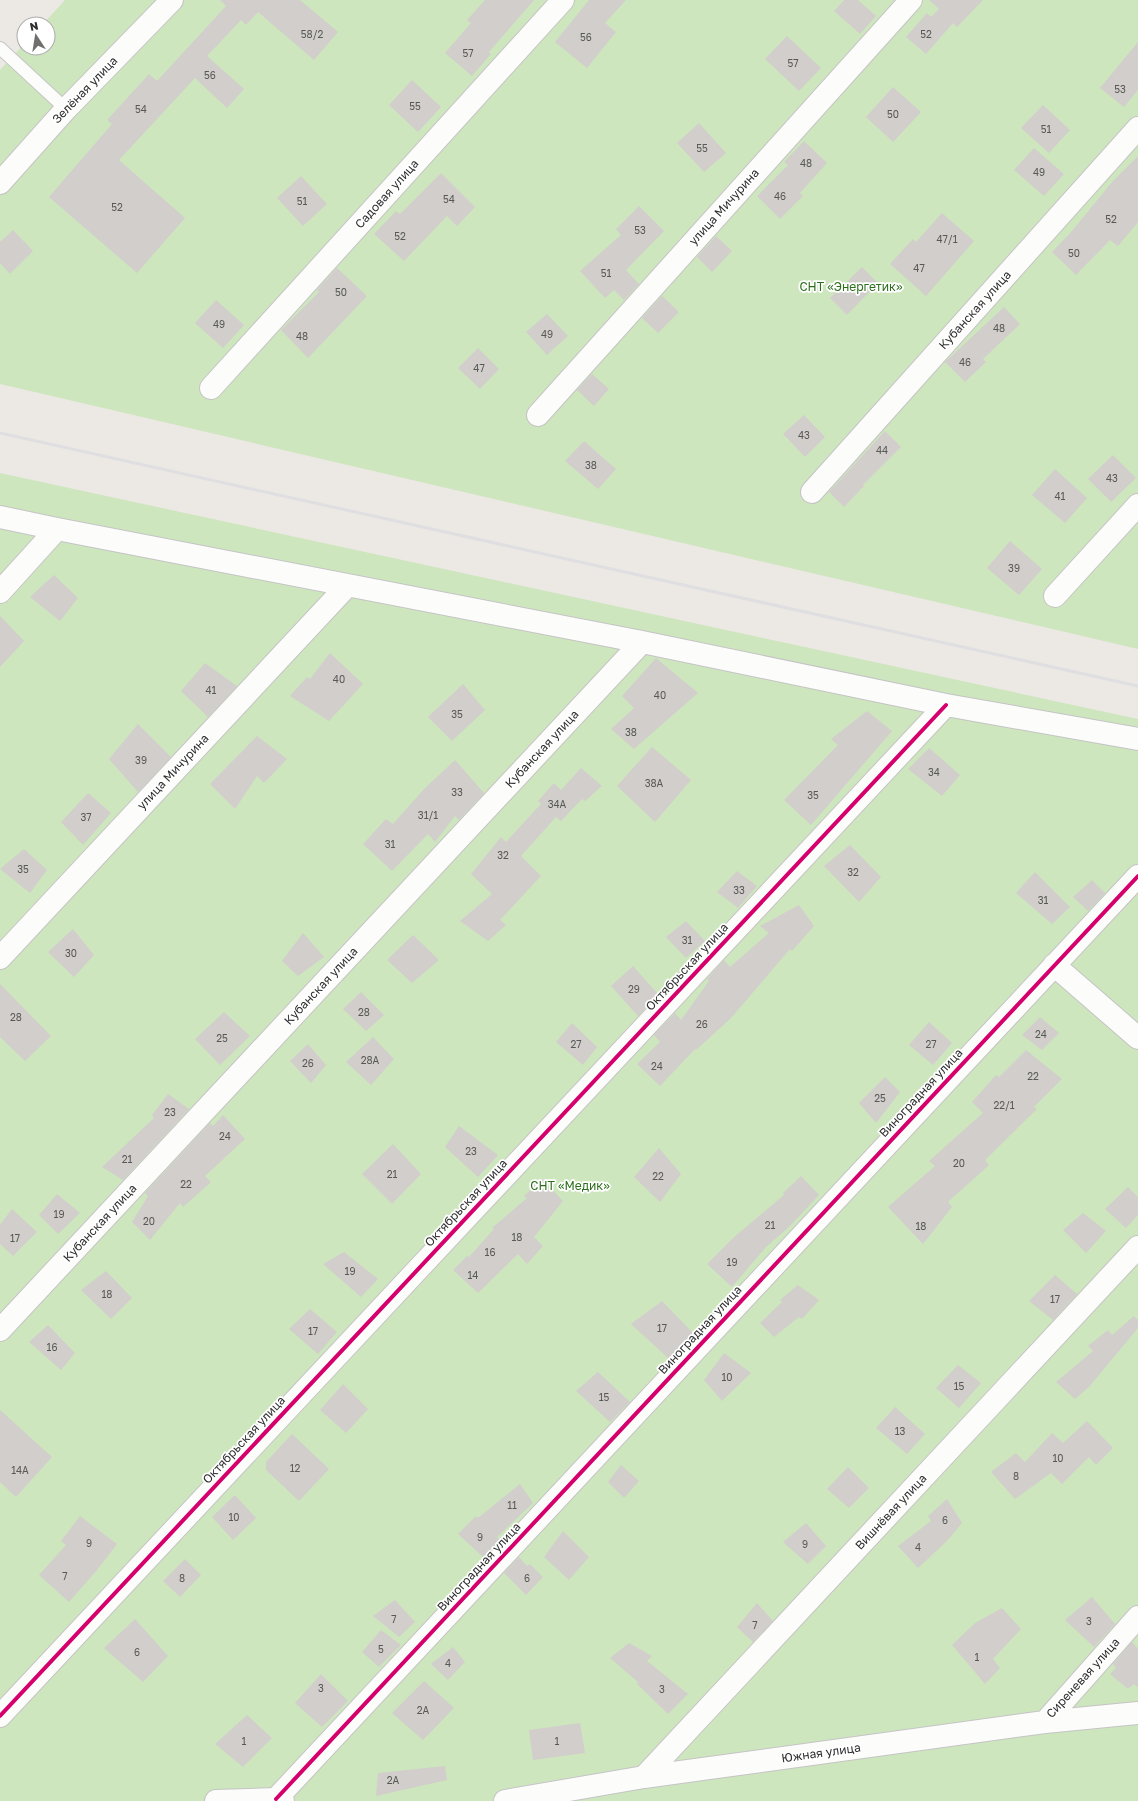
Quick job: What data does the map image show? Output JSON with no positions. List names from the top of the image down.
{
  "streets": {
    "street": [
      "Зелёная улица",
      "Садовая улица",
      "улица Мичурина",
      "Кубанская улица",
      "Октябрьская улица",
      "Виноградная улица",
      "Вишнёвая улица",
      "Сиреневая улица",
      "Южная улица"
    ]
  },
  "crossings": [
    ["Вишнёвая улица", "Южная улица"],
    ["Сиреневая улица", "Южная улица"]
  ],
  "parks": ["СНТ «Энергетик»", "СНТ «Медик»"],
  "house_numbers": [
    "58/2",
    "52",
    "56",
    "57",
    "57",
    "56",
    "53",
    "55",
    "54",
    "50",
    "51",
    "55",
    "48",
    "49",
    "46",
    "54",
    "51",
    "52",
    "52",
    "53",
    "52",
    "47/1",
    "50",
    "47",
    "51",
    "50",
    "49",
    "48",
    "49",
    "48",
    "46",
    "47",
    "43",
    "44",
    "38",
    "43",
    "41",
    "39",
    "40",
    "41",
    "40",
    "35",
    "38",
    "39",
    "34",
    "38А",
    "33",
    "35",
    "34А",
    "31/1",
    "37",
    "31",
    "32",
    "35",
    "32",
    "33",
    "31",
    "31",
    "30",
    "29",
    "28",
    "28",
    "26",
    "24",
    "25",
    "27",
    "27",
    "28А",
    "26",
    "24",
    "22",
    "25",
    "22/1",
    "23",
    "24",
    "23",
    "21",
    "20",
    "21",
    "22",
    "22",
    "19",
    "20",
    "21",
    "18",
    "18",
    "17",
    "16",
    "19",
    "19",
    "14",
    "18",
    "17",
    "17",
    "17",
    "16",
    "10",
    "15",
    "15",
    "13",
    "10",
    "12",
    "14А",
    "8",
    "11",
    "10",
    "6",
    "9",
    "9",
    "9",
    "4",
    "7",
    "8",
    "6",
    "7",
    "3",
    "7",
    "5",
    "6",
    "1",
    "4",
    "3",
    "3",
    "2А",
    "1",
    "1",
    "2А"
  ],
  "north": "top"
}
